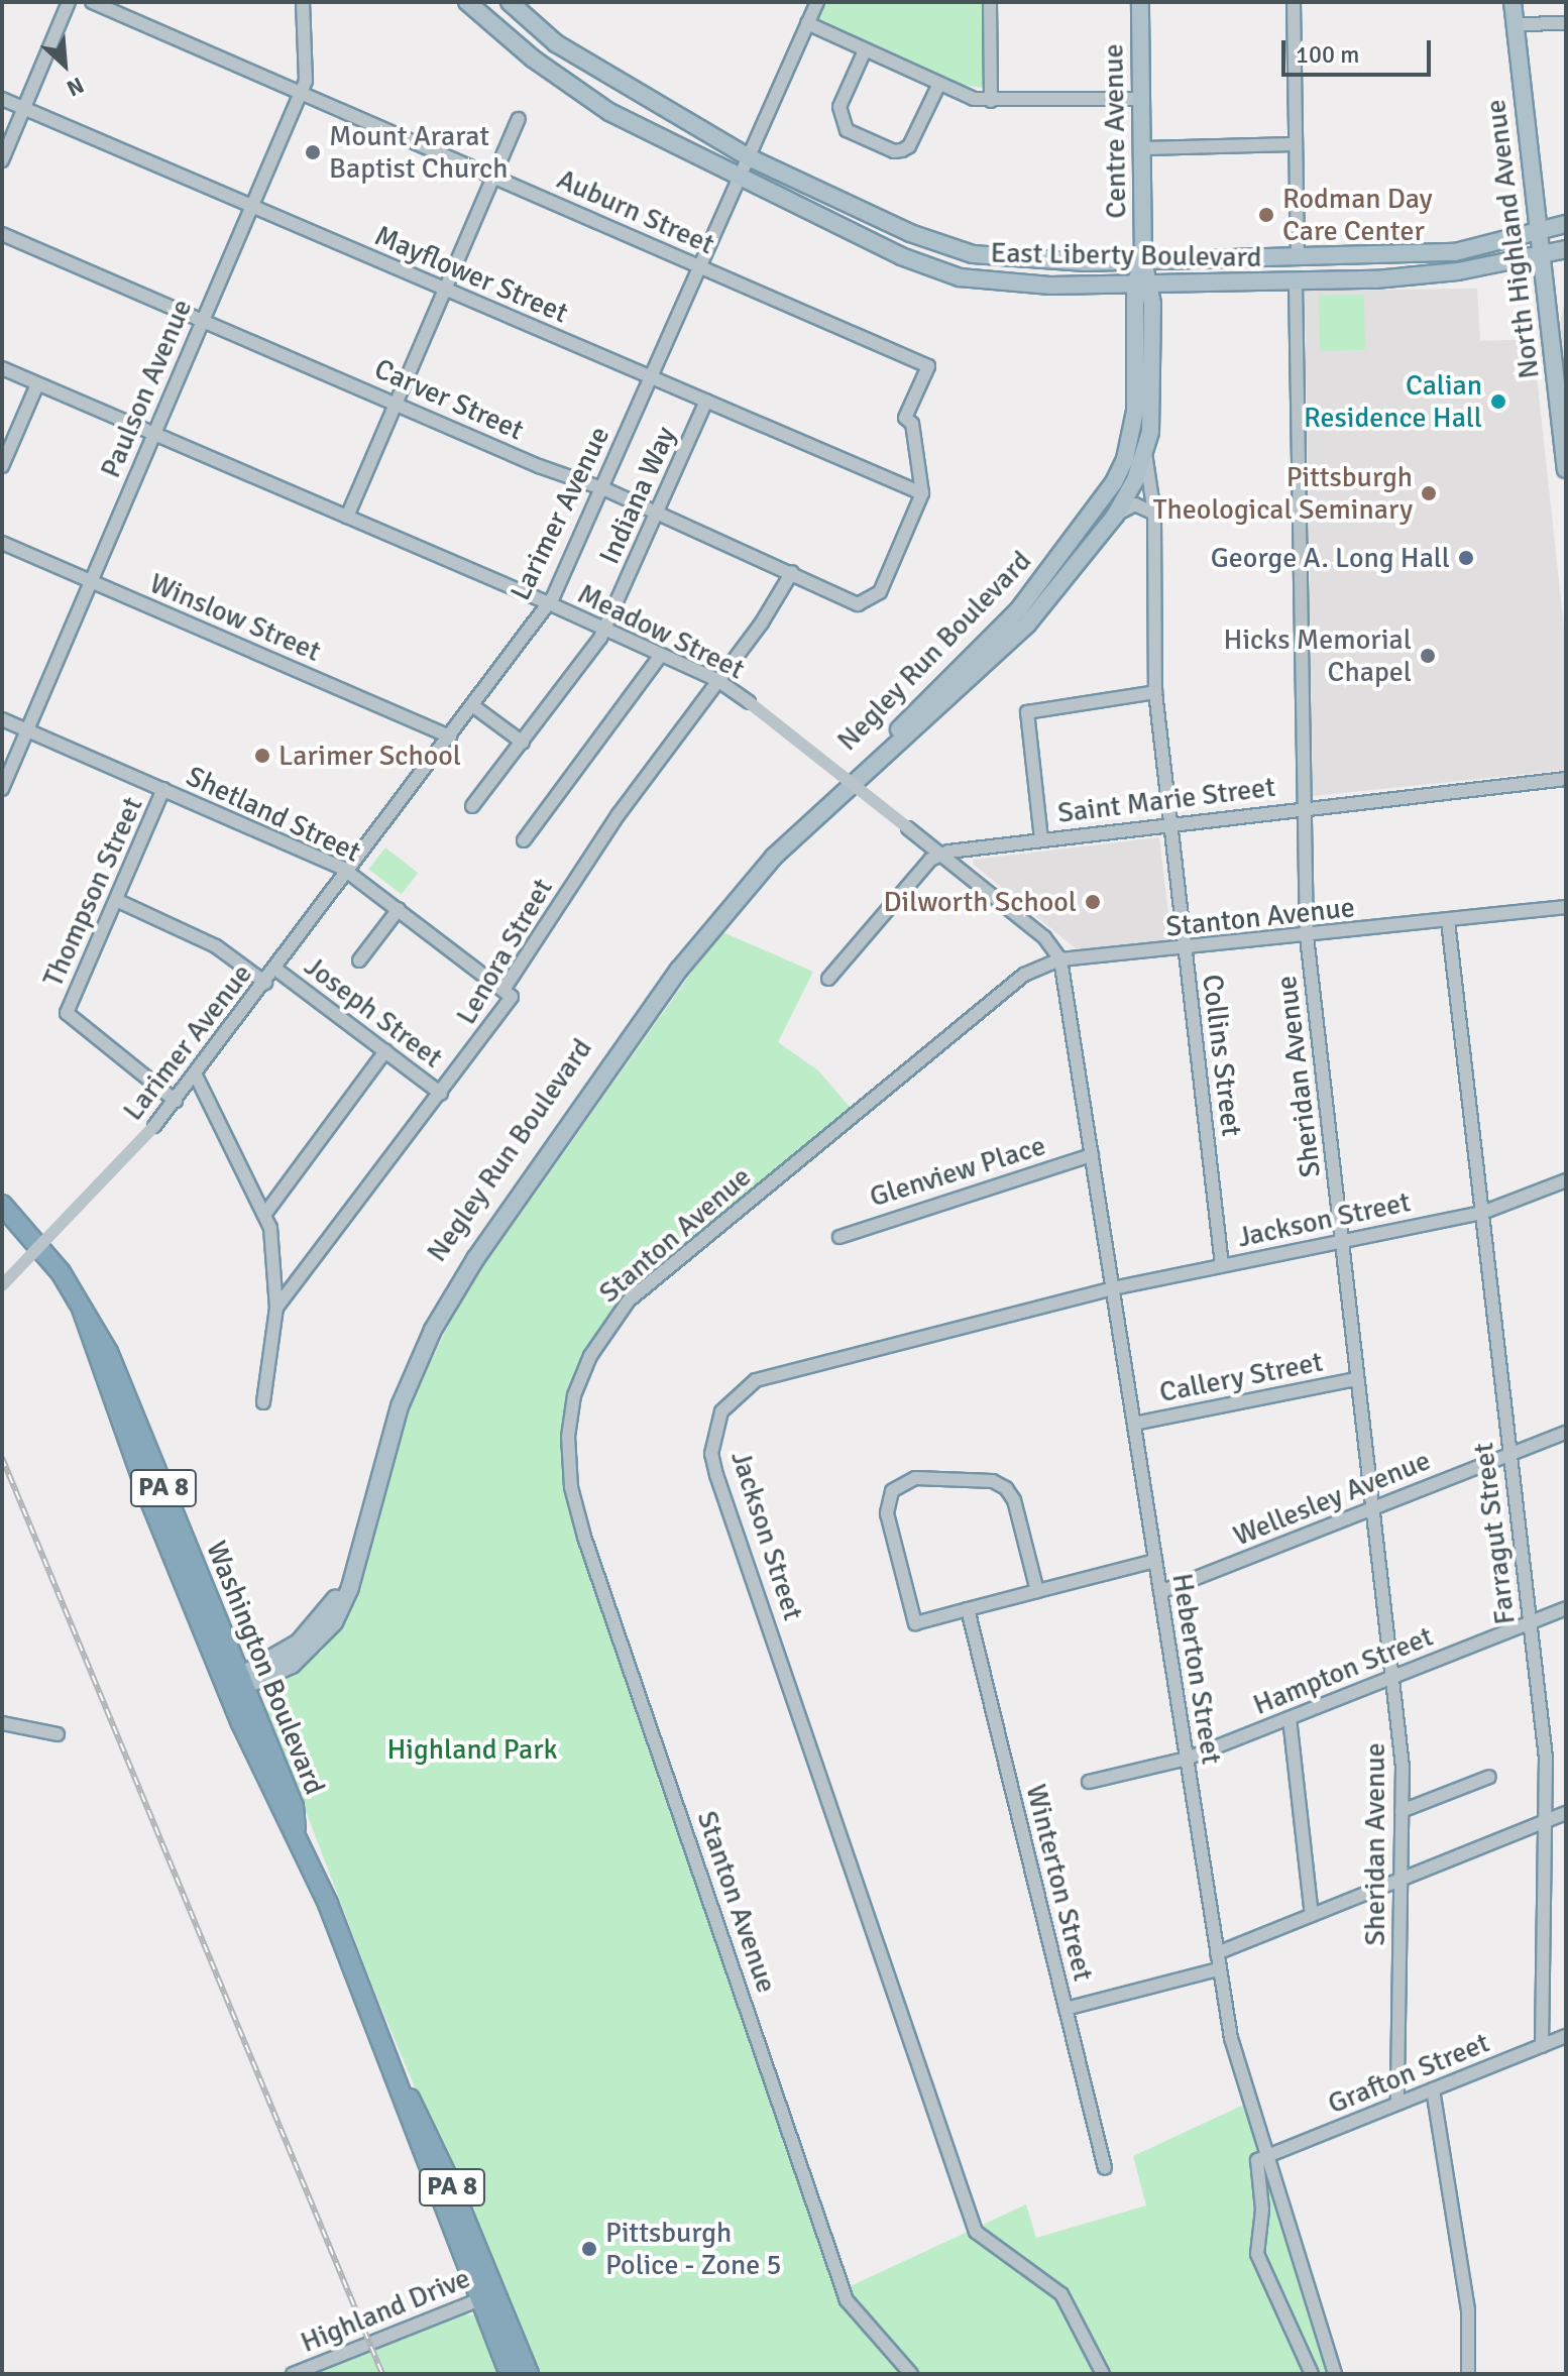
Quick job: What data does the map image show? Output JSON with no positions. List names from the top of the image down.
{
  "streets": {
    "highway": ["PA 8", "Washington Boulevard"],
    "main road": [
      "Centre Avenue",
      "North Highland Avenue",
      "East Liberty Boulevard",
      "Negley Run Boulevard"
    ],
    "street": [
      "Auburn Street",
      "Mayflower Street",
      "Paulson Avenue",
      "Carver Street",
      "Indiana Way",
      "Larimer Avenue",
      "Winslow Street",
      "Meadow Street",
      "Saint Marie Street",
      "Shetland Street",
      "Thompson Street",
      "Stanton Avenue",
      "Lenora Street",
      "Joseph Street",
      "Collins Street",
      "Sheridan Avenue",
      "Glenview Place",
      "Jackson Street",
      "Callery Street",
      "Wellesley Avenue",
      "Farragut Street",
      "Heberton Street",
      "Hampton Street",
      "Winterton Street",
      "Grafton Street",
      "Highland Drive"
    ]
  },
  "crossings": [
    ["Centre Avenue", "East Liberty Boulevard"],
    ["Centre Avenue", "Negley Run Boulevard"],
    ["Auburn Street", "Mayflower Street"],
    ["Auburn Street", "Paulson Avenue"],
    ["Auburn Street", "Carver Street"],
    ["Auburn Street", "Larimer Avenue"],
    ["North Highland Avenue", "East Liberty Boulevard"],
    ["East Liberty Boulevard", "Larimer Avenue"],
    ["East Liberty Boulevard", "Negley Run Boulevard"],
    ["East Liberty Boulevard", "Sheridan Avenue"],
    ["Mayflower Street", "Paulson Avenue"],
    ["Mayflower Street", "Carver Street"],
    ["Mayflower Street", "Indiana Way"],
    ["Mayflower Street", "Larimer Avenue"],
    ["Paulson Avenue", "Carver Street"],
    ["Paulson Avenue", "Winslow Street"],
    ["Paulson Avenue", "Meadow Street"],
    ["Paulson Avenue", "Shetland Street"],
    ["Carver Street", "Indiana Way"],
    ["Carver Street", "Larimer Avenue"],
    ["Carver Street", "Lenora Street"],
    ["Indiana Way", "Meadow Street"],
    ["Larimer Avenue", "Winslow Street"],
    ["Larimer Avenue", "Meadow Street"],
    ["Larimer Avenue", "Shetland Street"],
    ["Larimer Avenue", "Thompson Street"],
    ["Larimer Avenue", "Joseph Street"],
    ["Meadow Street", "Saint Marie Street"],
    ["Meadow Street", "Stanton Avenue"],
    ["Meadow Street", "Lenora Street"],
    ["Meadow Street", "Heberton Street"],
    ["Negley Run Boulevard", "Collins Street"],
    ["Negley Run Boulevard", "Washington Boulevard"],
    ["Saint Marie Street", "Collins Street"],
    ["Saint Marie Street", "Sheridan Avenue"],
    ["Shetland Street", "Thompson Street"],
    ["Shetland Street", "Lenora Street"],
    ["Thompson Street", "Joseph Street"],
    ["Stanton Avenue", "Collins Street"],
    ["Stanton Avenue", "Sheridan Avenue"],
    ["Stanton Avenue", "Farragut Street"],
    ["Stanton Avenue", "Heberton Street"],
    ["Lenora Street", "Joseph Street"],
    ["Collins Street", "Jackson Street"],
    ["Sheridan Avenue", "Jackson Street"],
    ["Sheridan Avenue", "Callery Street"],
    ["Sheridan Avenue", "Wellesley Avenue"],
    ["Sheridan Avenue", "Hampton Street"],
    ["Sheridan Avenue", "Grafton Street"],
    ["Glenview Place", "Heberton Street"],
    ["Jackson Street", "Farragut Street"],
    ["Jackson Street", "Heberton Street"],
    ["Callery Street", "Heberton Street"],
    ["Wellesley Avenue", "Farragut Street"],
    ["Wellesley Avenue", "Heberton Street"],
    ["Farragut Street", "Hampton Street"],
    ["Farragut Street", "Grafton Street"],
    ["Washington Boulevard", "Highland Drive"],
    ["Heberton Street", "Hampton Street"],
    ["Heberton Street", "Grafton Street"]
  ],
  "parks": ["Highland Park"],
  "places": [
    "Mount Ararat Baptist Church",
    "Rodman Day Care Center",
    "Calian Residence Hall",
    "Pittsburgh Theological Seminary",
    "George A. Long Hall",
    "Hicks Memorial Chapel",
    "Larimer School",
    "Dilworth School",
    "Pittsburgh Police - Zone 5"
  ],
  "scale_bar": "100 m",
  "north": "bottom right"
}
